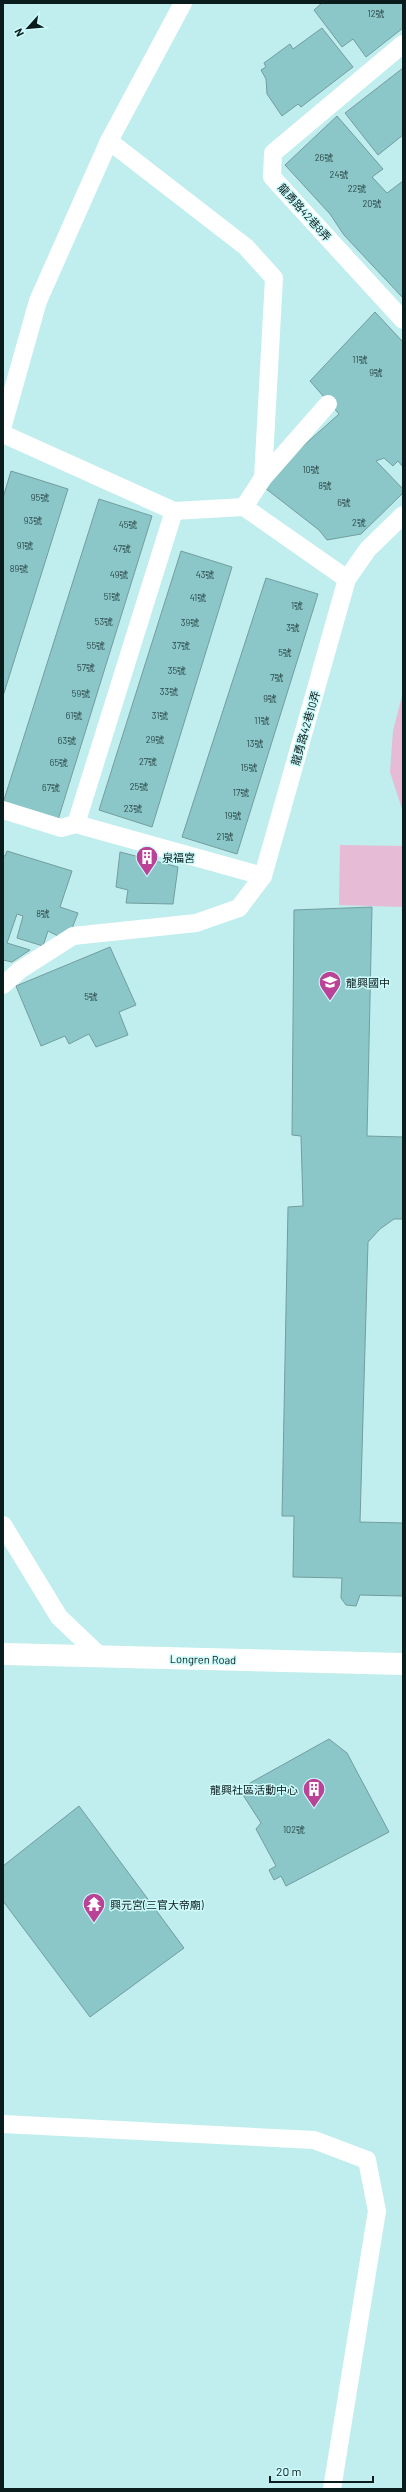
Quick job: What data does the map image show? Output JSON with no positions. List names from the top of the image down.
{
  "streets": {
    "street": ["Longren Road"],
    "lane": ["龍勇路42巷8弄", "龍勇路42巷10弄"]
  },
  "places": {
    "building": ["泉福宮", "龍興社區活動中心"],
    "school or university": ["龍興國中"],
    "temple": ["興元宮(三官大帝廟)"]
  },
  "house_numbers": [
    "12號",
    "26號",
    "24號",
    "22號",
    "20號",
    "11號",
    "9號",
    "10號",
    "8號",
    "95號",
    "6號",
    "93號",
    "2號",
    "45號",
    "91號",
    "47號",
    "89號",
    "49號",
    "43號",
    "51號",
    "41號",
    "1號",
    "53號",
    "39號",
    "3號",
    "55號",
    "37號",
    "5號",
    "57號",
    "35號",
    "7號",
    "33號",
    "59號",
    "9號",
    "61號",
    "31號",
    "11號",
    "29號",
    "63號",
    "13號",
    "27號",
    "65號",
    "15號",
    "25號",
    "67號",
    "17號",
    "23號",
    "19號",
    "21號",
    "8號",
    "5號",
    "102號"
  ],
  "scale_bar": "20 m",
  "north": "bottom left"
}
